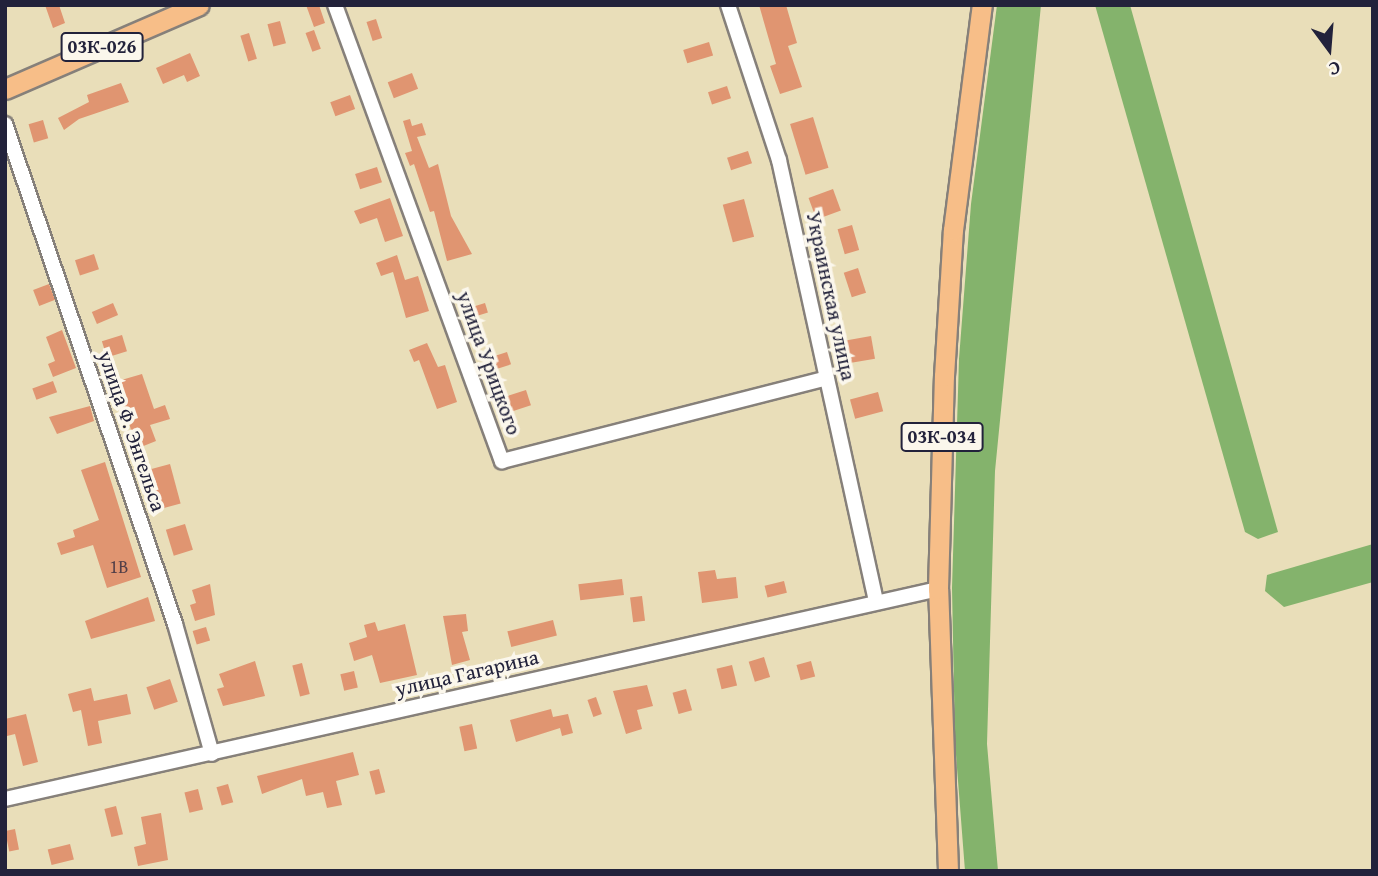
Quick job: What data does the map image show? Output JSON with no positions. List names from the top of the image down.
{
  "streets": {
    "main road": ["03К-026", "03К-034"],
    "street": [
      "Украинская улица",
      "улица Урицкого",
      "улица Ф. Энгельса",
      "улица Гагарина"
    ]
  },
  "crossings": [
    ["Украинская улица", "улица Урицкого"],
    ["Украинская улица", "улица Гагарина"],
    ["улица Ф. Энгельса", "улица Гагарина"],
    ["03К-034", "улица Гагарина"]
  ],
  "house_numbers": ["1В"],
  "north": "bottom"
}
